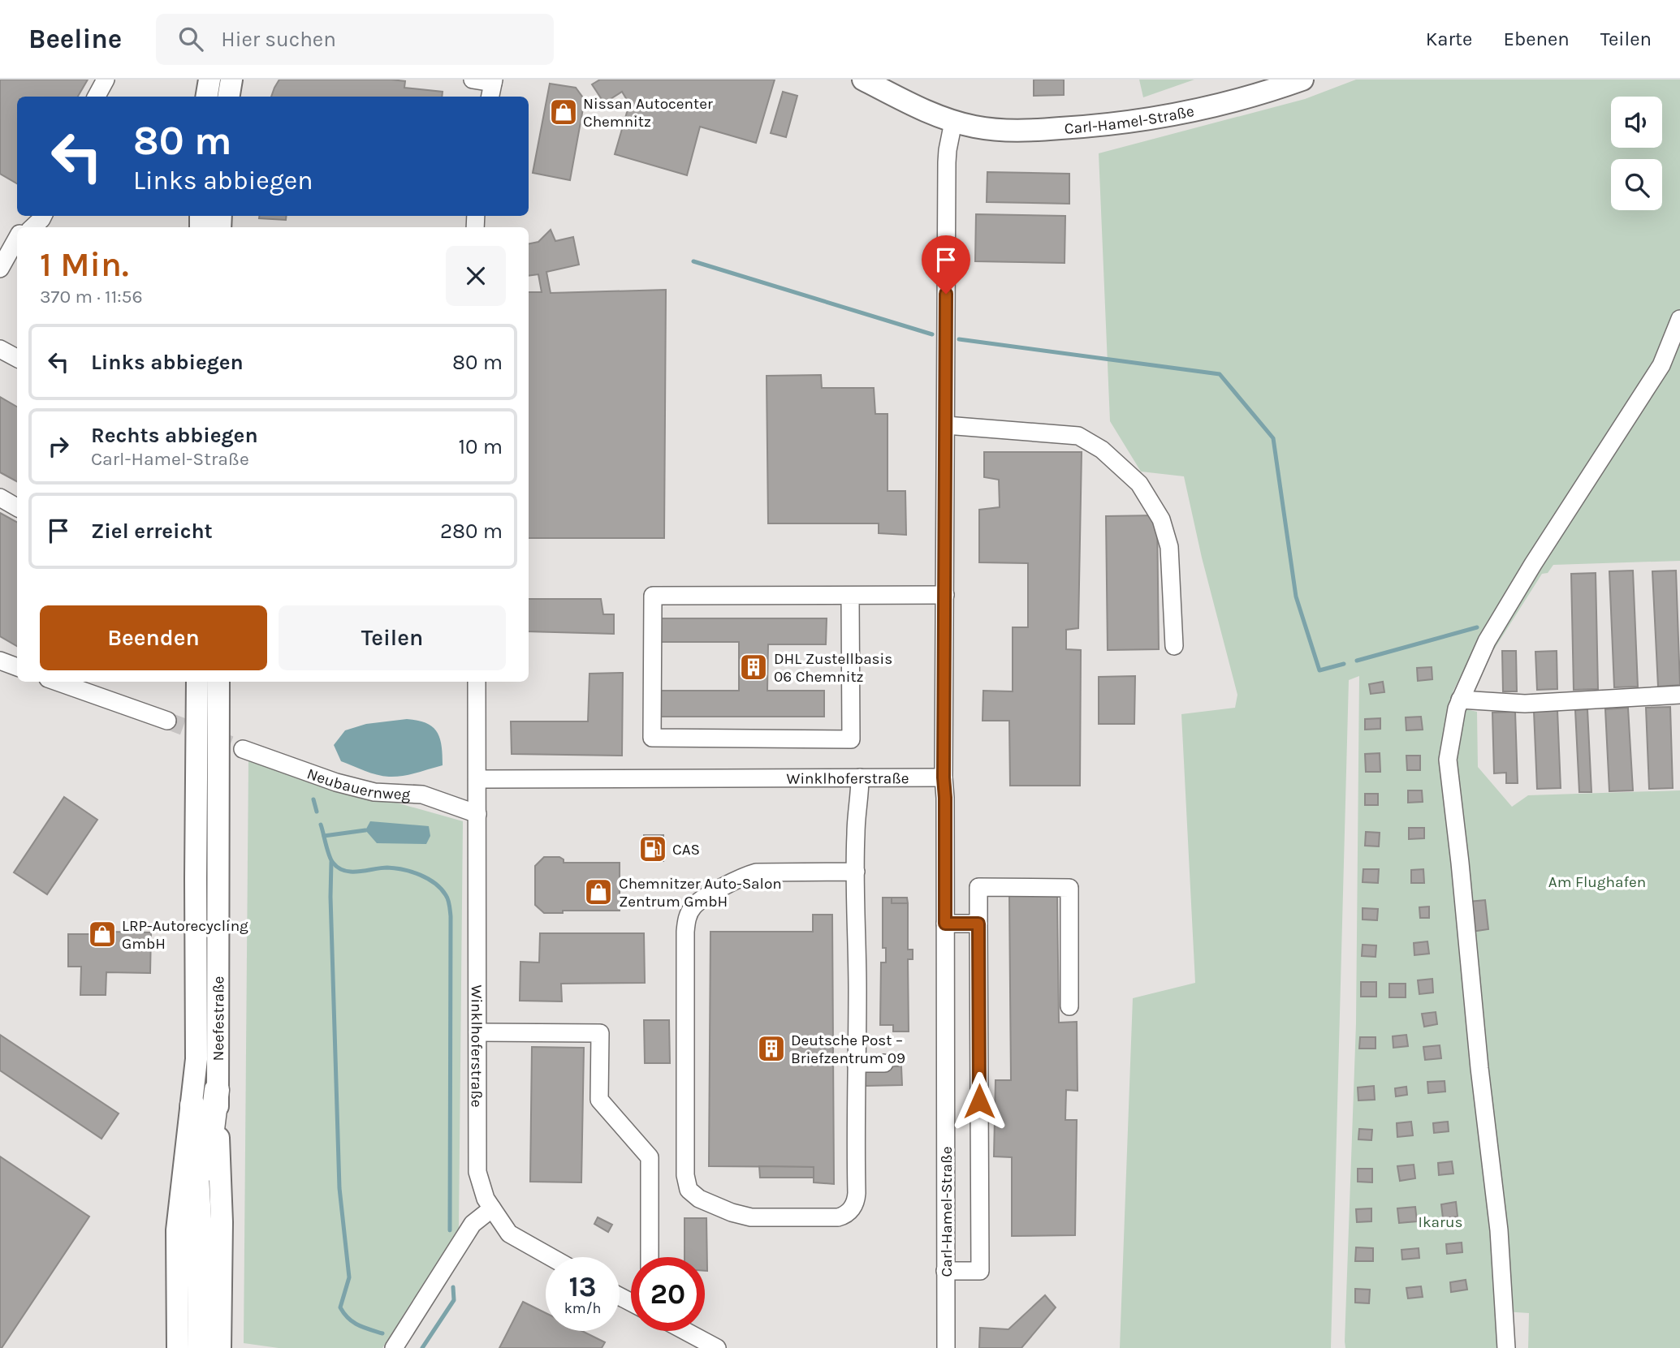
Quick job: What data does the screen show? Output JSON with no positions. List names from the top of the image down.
{
  "streets": {
    "highway": ["Neefestraße"],
    "main road": ["Carl-Hamel-Straße"],
    "street": ["Winklhoferstraße", "Neubauernweg"]
  },
  "crossings": [
    ["Carl-Hamel-Straße", "Winklhoferstraße"],
    ["Winklhoferstraße", "Neubauernweg"]
  ],
  "parks": ["Am Flughafen", "Ikarus"],
  "places": {
    "shop": ["Nissan Autocenter Chemnitz", "Chemnitzer Auto-Salon Zentrum GmbH", "LRP-Autorecycling GmbH"],
    "building": ["DHL Zustellbasis 06 Chemnitz", "Deutsche Post – Briefzentrum 09"],
    "fuel station": ["CAS"]
  },
  "page": {
    "header": "Beeline",
    "search": "Hier suchen",
    "nav": ["Karte", "Ebenen", "Teilen"],
    "turn": ["80 m", "Links abbiegen"],
    "heading": ["1 Min.", "370 m · 11:56"],
    "list": [
      {
        "name": "Links abbiegen",
        "value": "80 m"
      },
      {
        "name": "Rechts abbiegen",
        "note": "Carl-Hamel-Straße",
        "value": "10 m"
      },
      {
        "name": "Ziel erreicht",
        "value": "280 m"
      }
    ],
    "buttons": ["Beenden", "Teilen"],
    "speed": "13 km/h",
    "limit": "20"
  }
}
